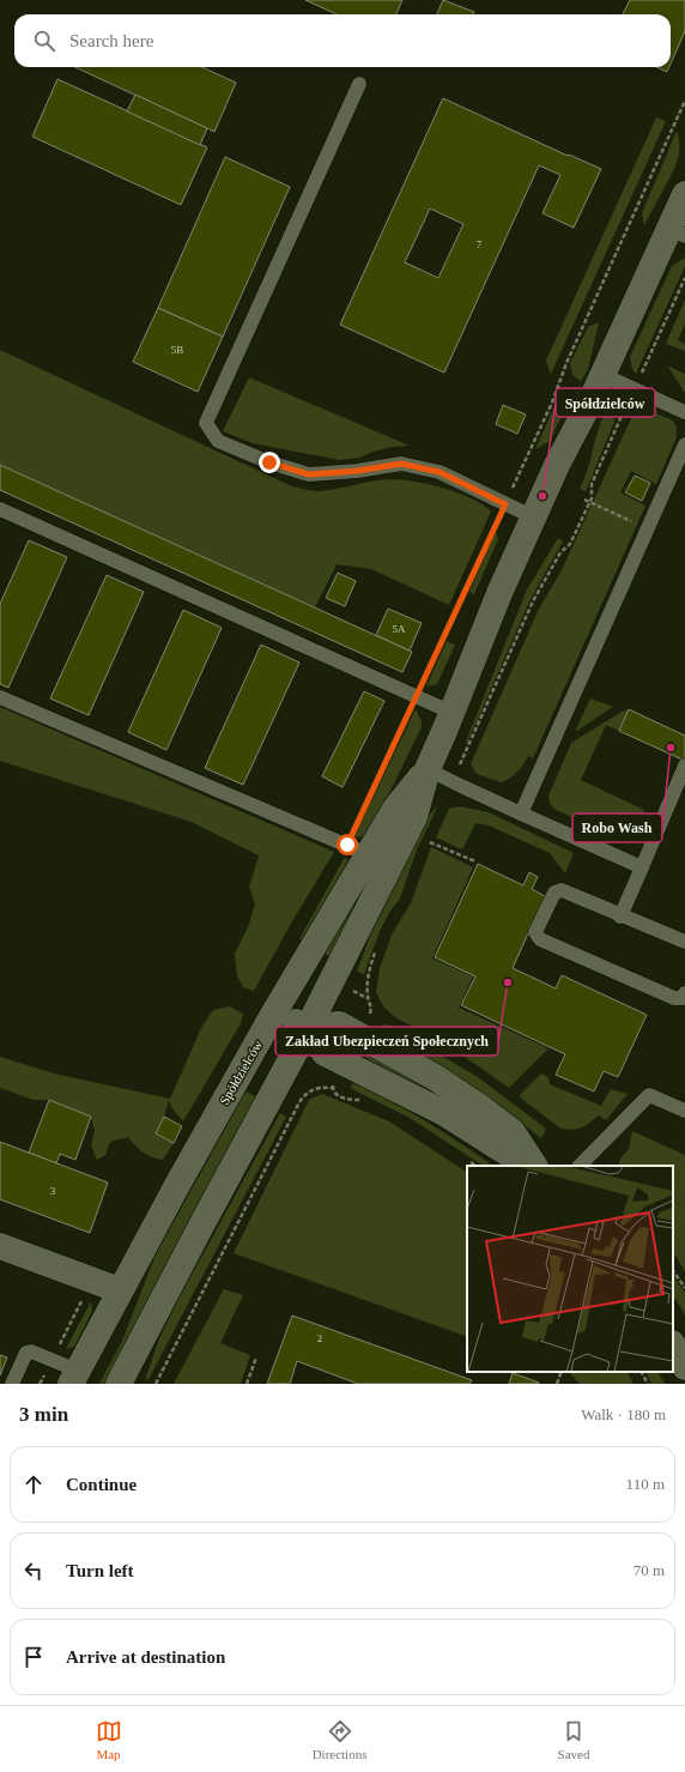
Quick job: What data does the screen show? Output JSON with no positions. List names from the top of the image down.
{
  "streets": {
    "street": ["Spółdzielców"]
  },
  "places": ["Spółdzielców", "Robo Wash", "Zakład Ubezpieczeń Społecznych"],
  "house_numbers": [
    "7",
    "5B",
    "5A",
    "3",
    "2"
  ],
  "page": {
    "search": "Search here",
    "heading": ["3 min", "Walk · 180 m"],
    "list": [
      ["Continue", "110 m"],
      ["Turn left", "70 m"],
      "Arrive at destination"
    ],
    "nav": ["Map", "Directions", "Saved"]
  }
}
